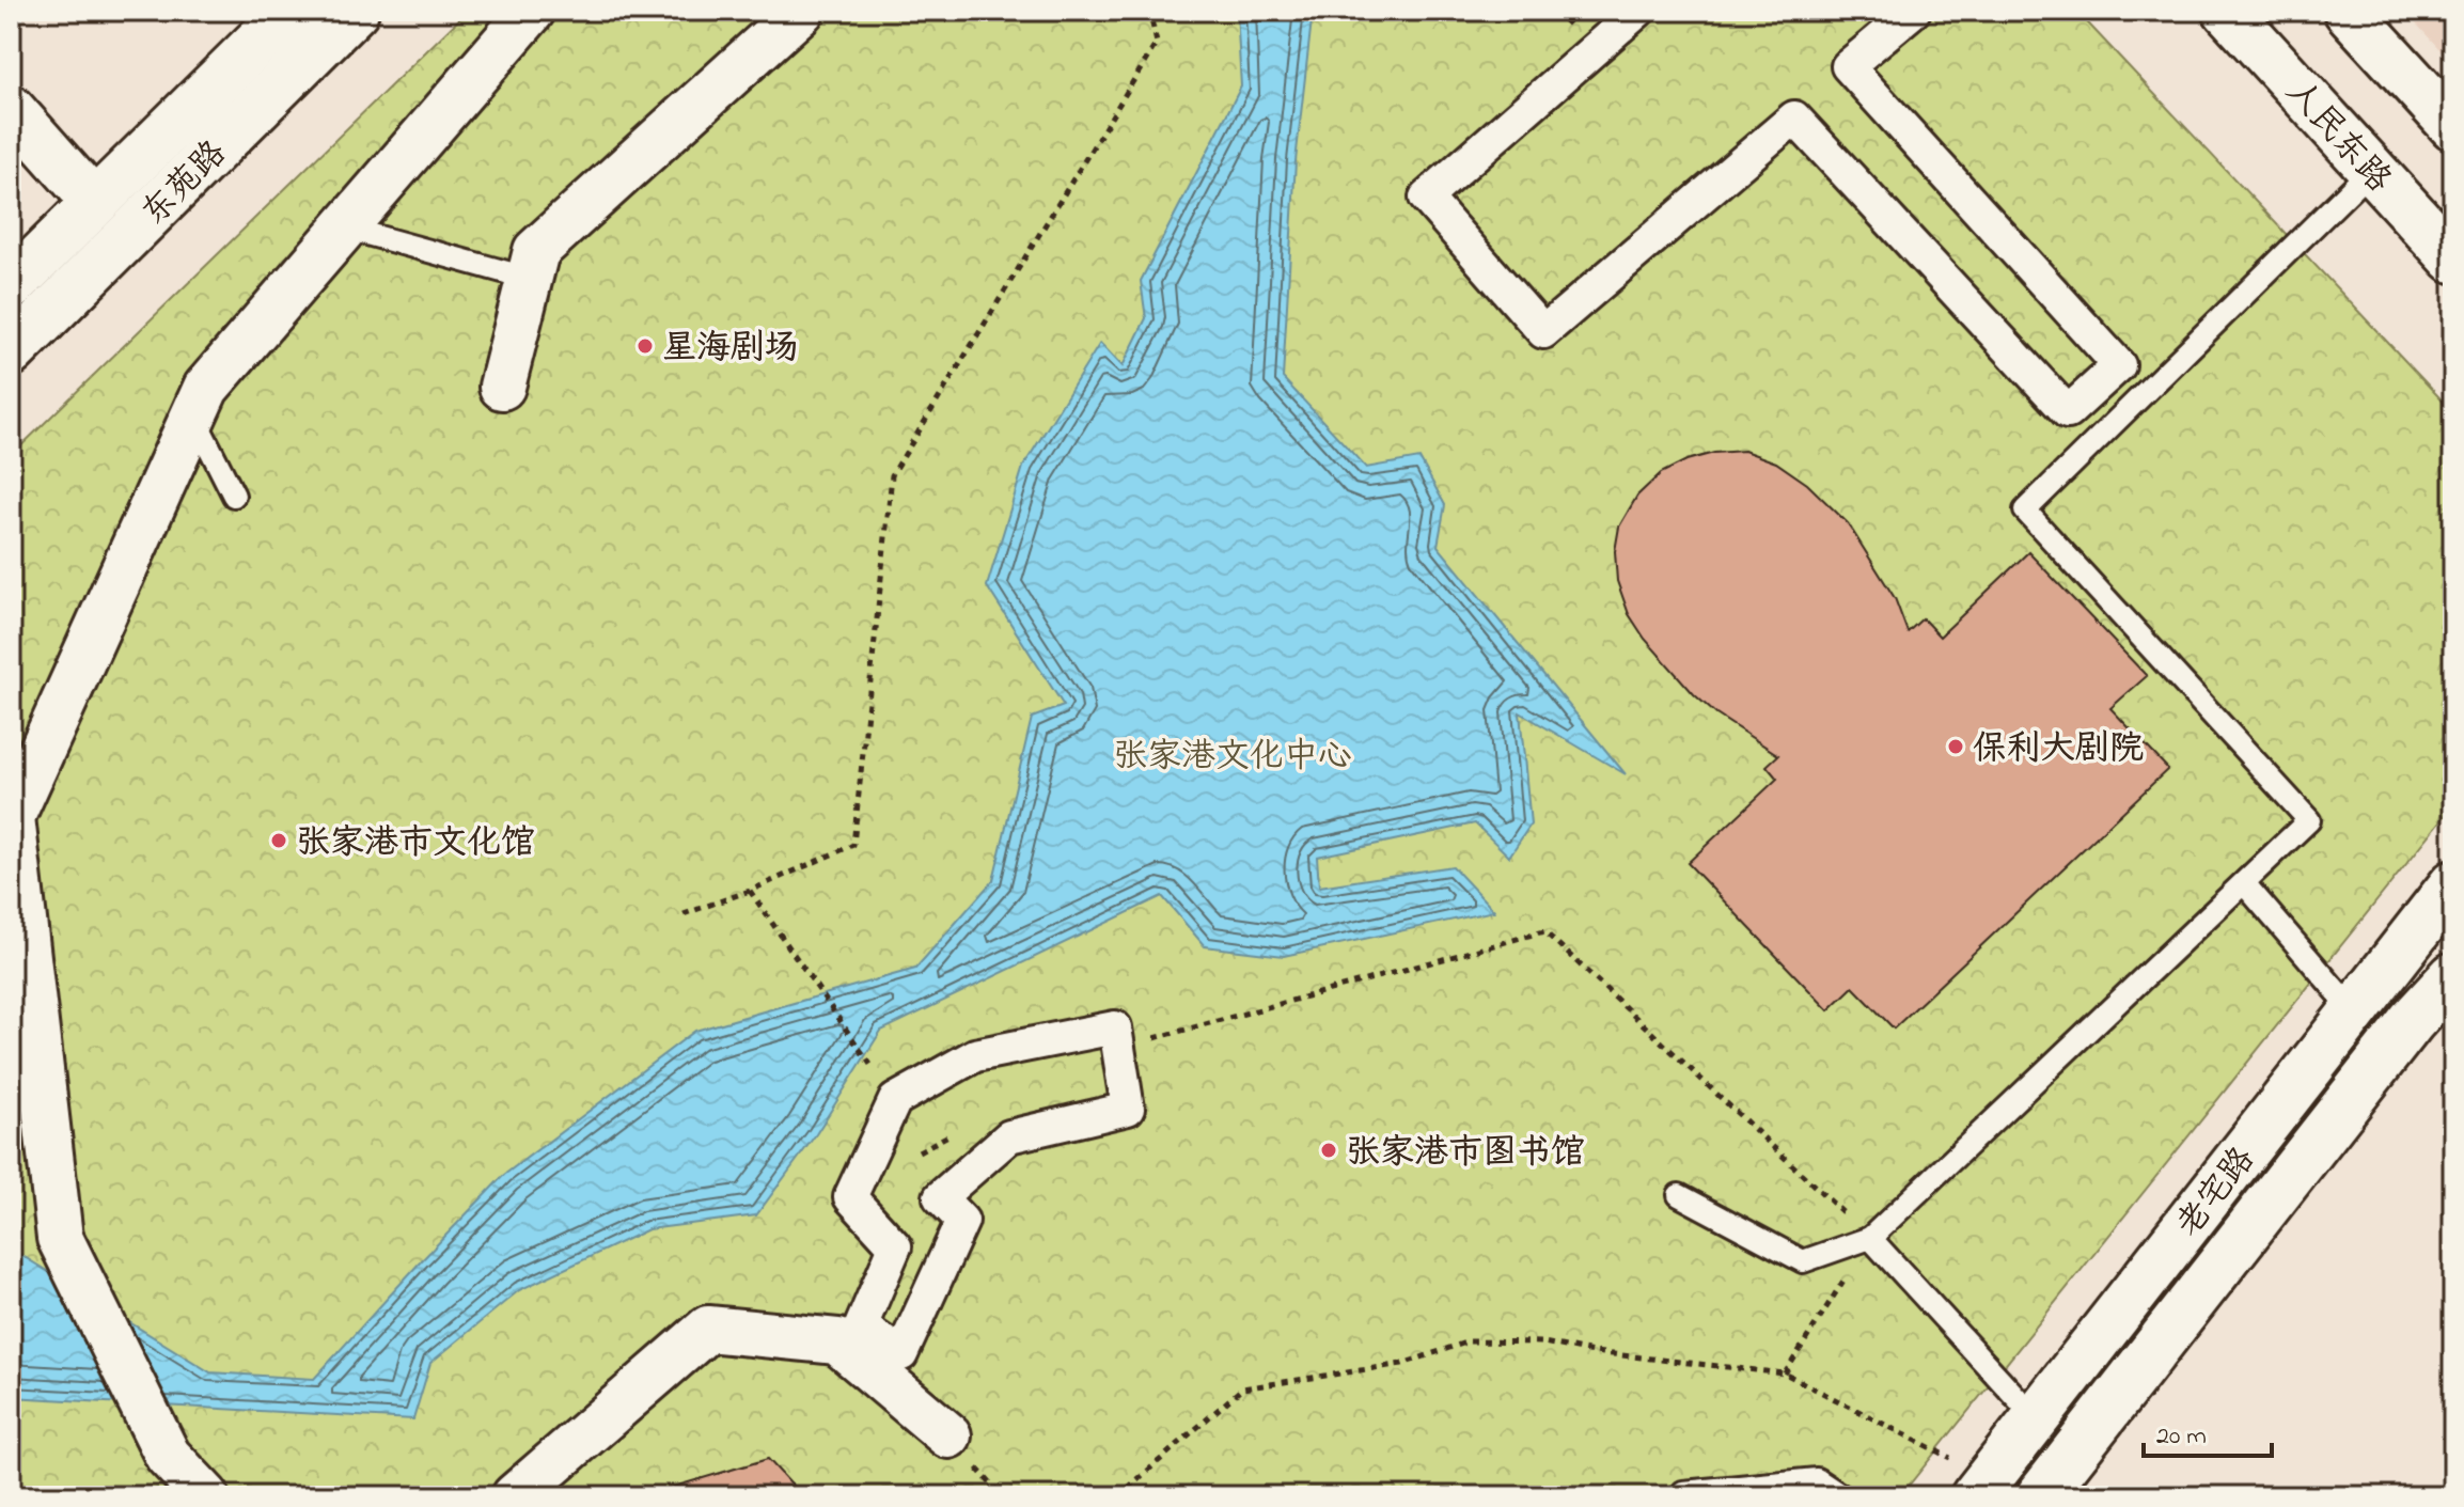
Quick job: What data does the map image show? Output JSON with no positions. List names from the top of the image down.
{
  "streets": {
    "street": ["人民东路", "东苑路", "老宅路"]
  },
  "parks": ["张家港文化中心"],
  "places": [
    "星海剧场",
    "保利大剧院",
    "张家港市文化馆",
    "张家港市图书馆"
  ],
  "scale_bar": "20 m"
}
